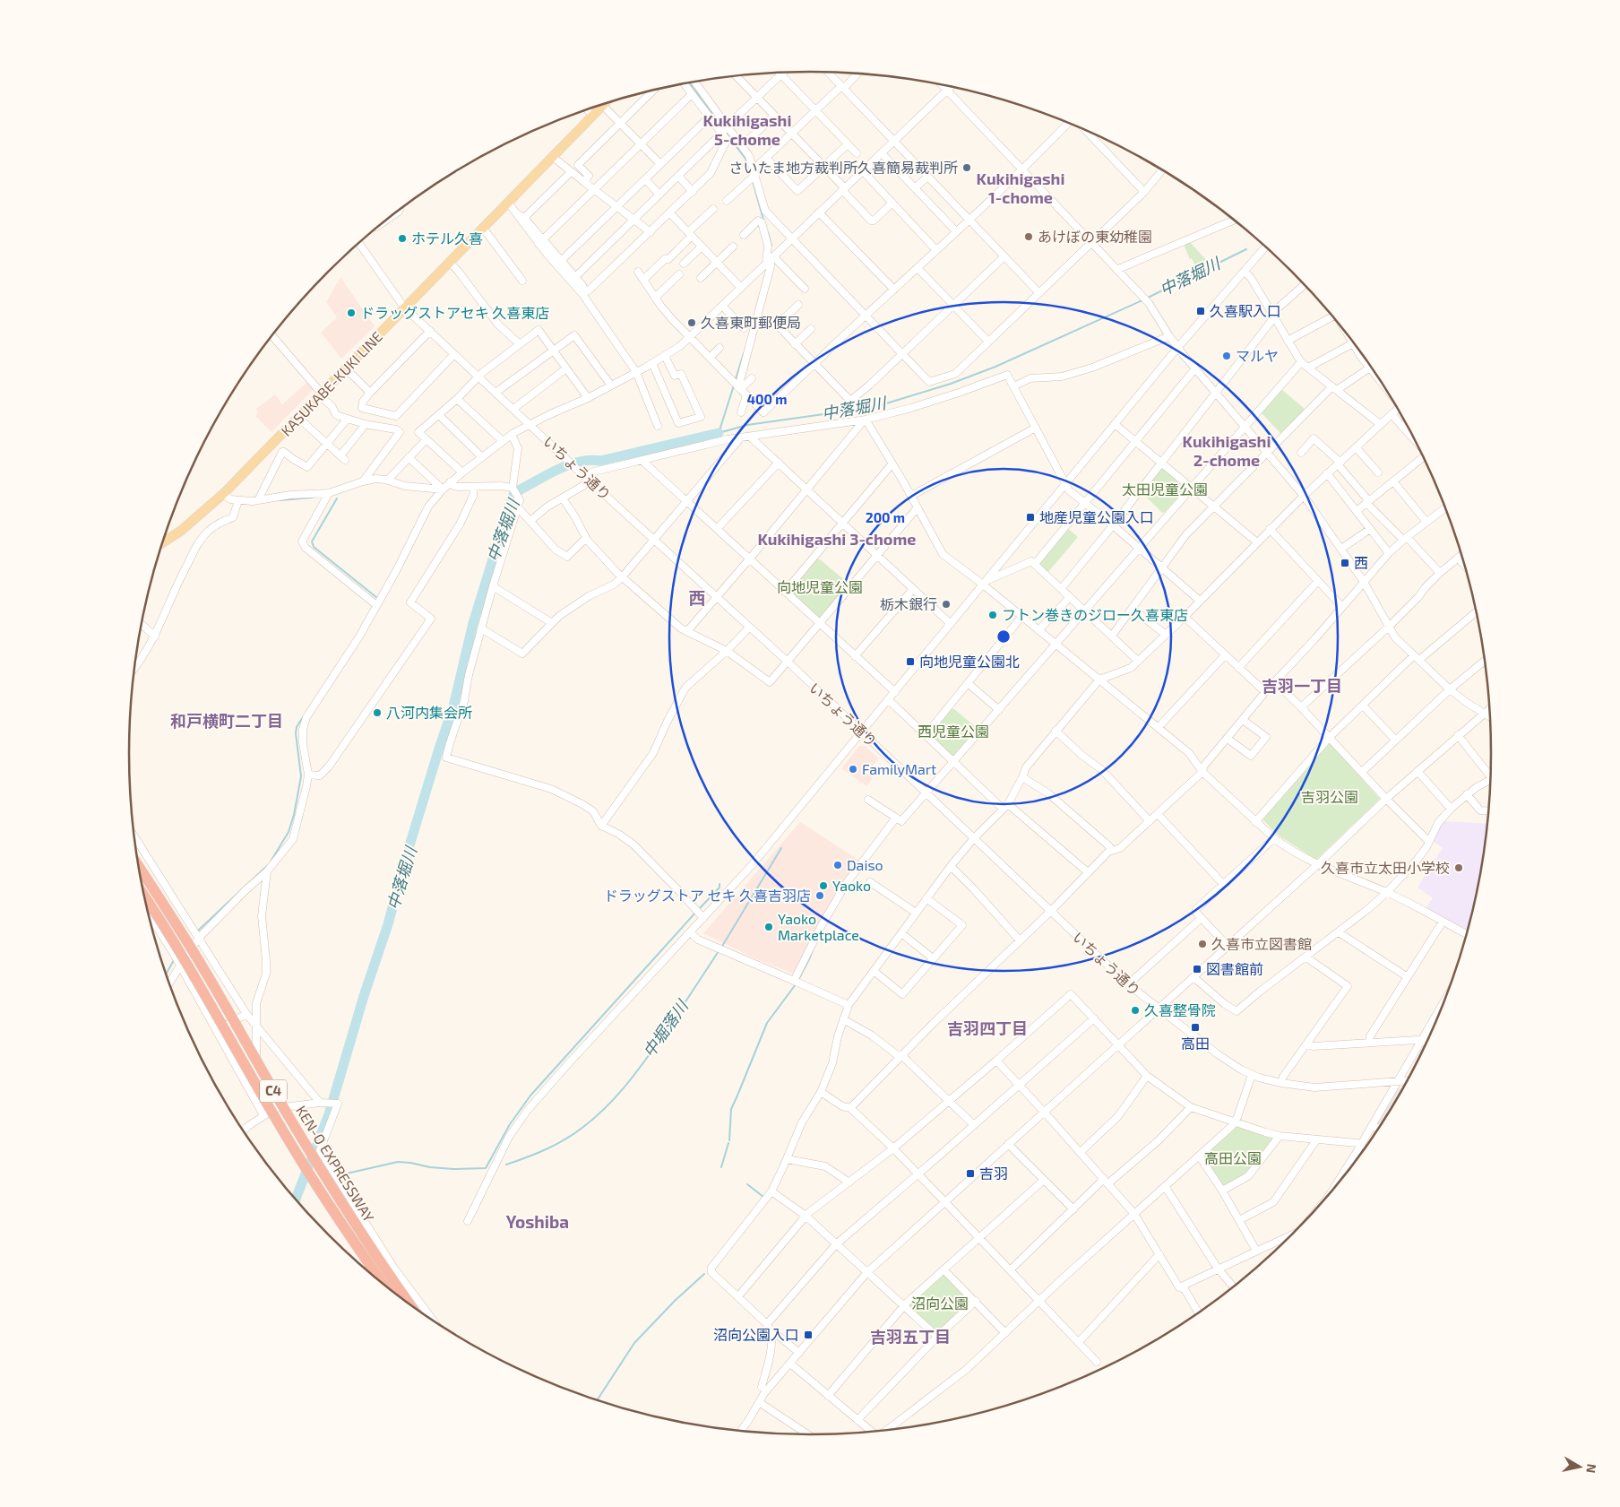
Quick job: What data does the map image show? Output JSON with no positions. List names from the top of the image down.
{
  "streets": {
    "highway": ["C4", "KEN-O EXPRESSWAY"],
    "main road": ["KASUKABE-KUKI LINE"],
    "street": ["いちょう通り"]
  },
  "crossings": [
    ["KASUKABE-KUKI LINE", "いちょう通り"]
  ],
  "districts": [
    "Kukihigashi 5-chome",
    "Kukihigashi 1-chome",
    "Kukihigashi 2-chome",
    "Kukihigashi 3-chome",
    "西",
    "吉羽一丁目",
    "和戸横町二丁目",
    "吉羽四丁目",
    "Yoshiba",
    "吉羽五丁目"
  ],
  "water": ["中落堀川", "中堀落川"],
  "parks": [
    "太田児童公園",
    "向地児童公園",
    "西児童公園",
    "吉羽公園",
    "高田公園",
    "沼向公園"
  ],
  "places": {
    "other": [
      "さいたま地方裁判所久喜簡易裁判所",
      "あけぼの東幼稚園",
      "ホテル久喜",
      "ドラッグストアセキ 久喜東店",
      "久喜東町郵便局",
      "マルヤ",
      "栃木銀行",
      "フトン巻きのジロー久喜東店",
      "八河内集会所",
      "FamilyMart",
      "Daiso",
      "久喜市立太田小学校",
      "Yaoko",
      "ドラッグストア セキ 久喜吉羽店",
      "Yaoko Marketplace",
      "久喜市立図書館",
      "久喜整骨院"
    ],
    "transit": [
      "久喜駅入口",
      "地産児童公園入口",
      "西",
      "向地児童公園北",
      "図書館前",
      "高田",
      "吉羽",
      "沼向公園入口"
    ]
  },
  "north": "right",
  "rings": ["400 m", "200 m"]
}
